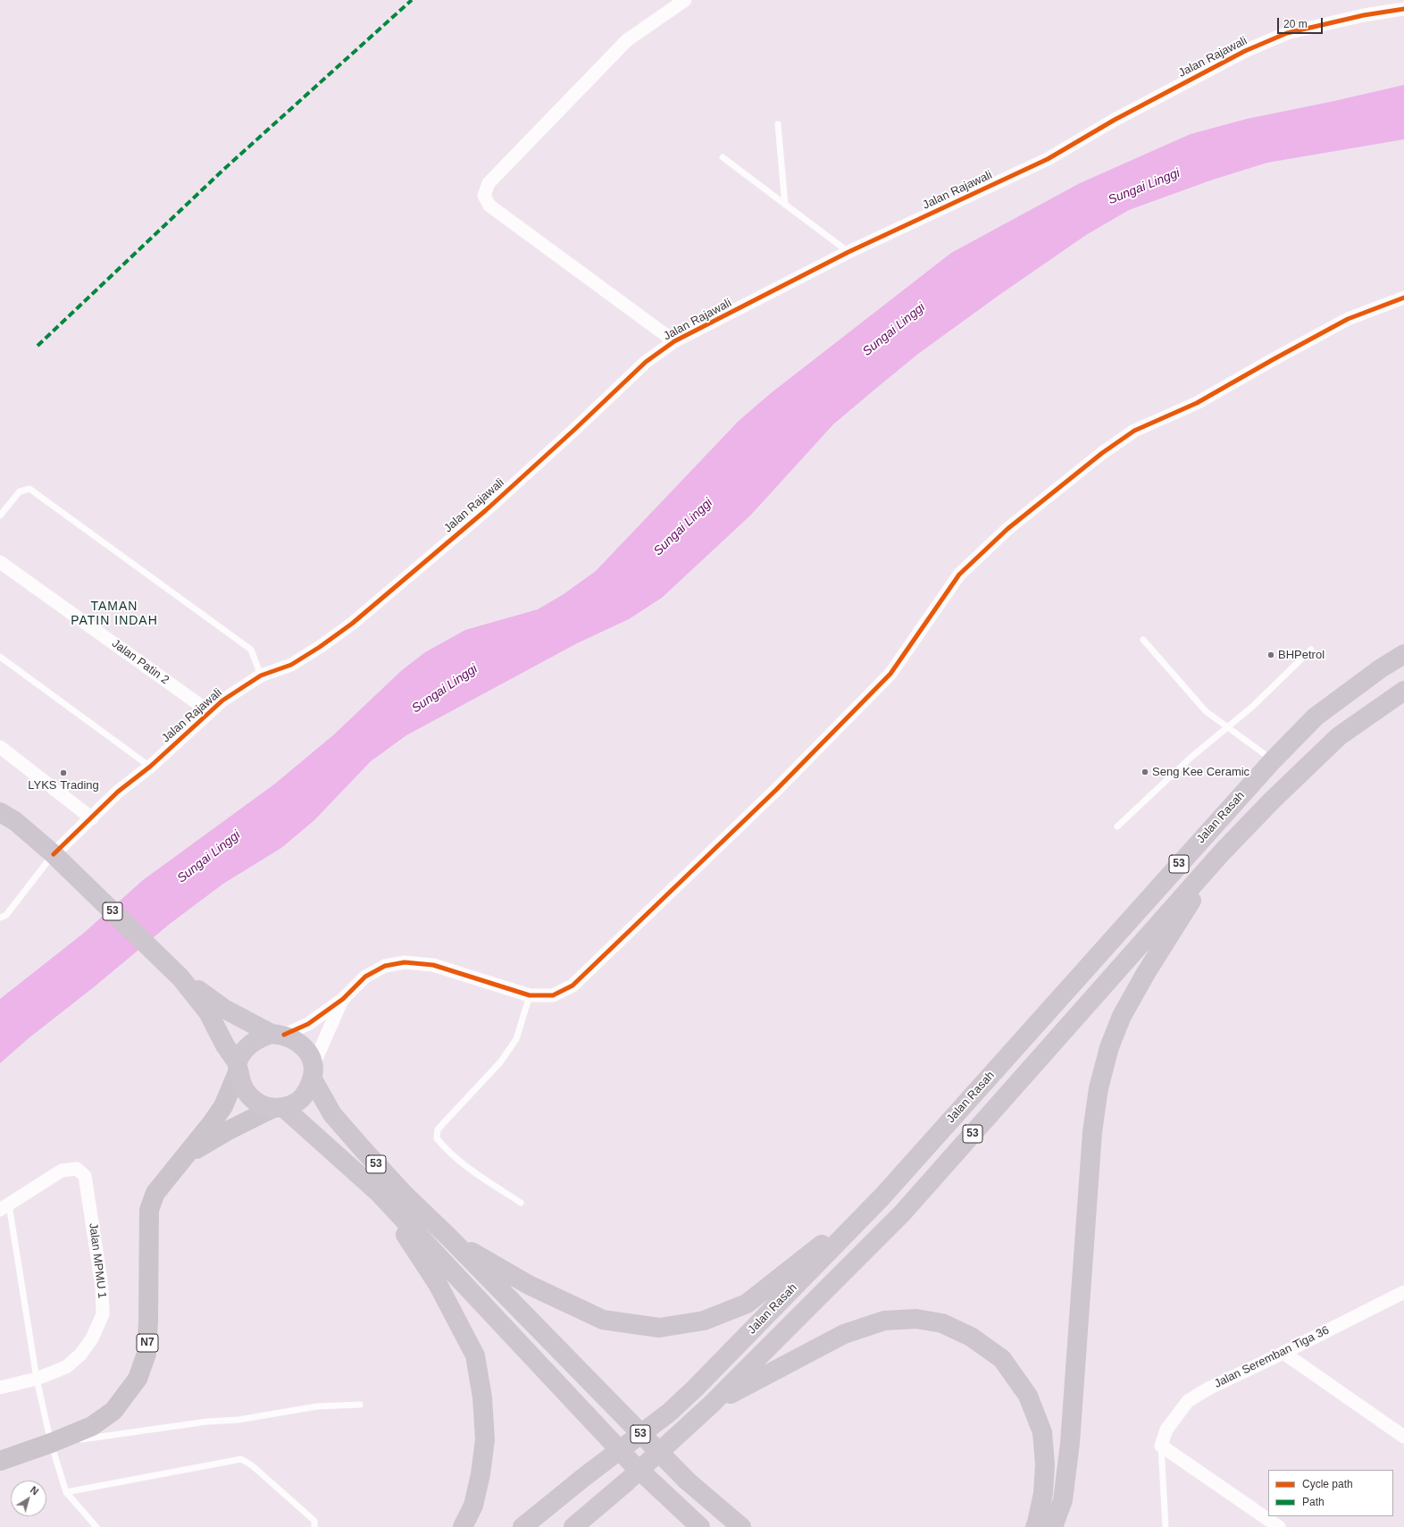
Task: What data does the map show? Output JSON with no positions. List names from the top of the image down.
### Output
{
  "streets": {
    "highway": ["Jalan Rasah", "53"],
    "main road": ["N7"],
    "street": [
      "Jalan Rajawali",
      "Jalan Patin 2",
      "Jalan MPMU 1",
      "Jalan Seremban Tiga 36"
    ]
  },
  "crossings": [
    ["Jalan Rajawali", "Jalan Patin 2"],
    ["Jalan Rajawali", "53"],
    ["53", "N7"]
  ],
  "districts": ["TAMAN PATIN INDAH"],
  "water": ["Sungai Linggi"],
  "places": ["BHPetrol", "Seng Kee Ceramic", "LYKS Trading"],
  "legend": ["Cycle path", "Path"],
  "scale_bar": "20 m",
  "north": "top right"
}
